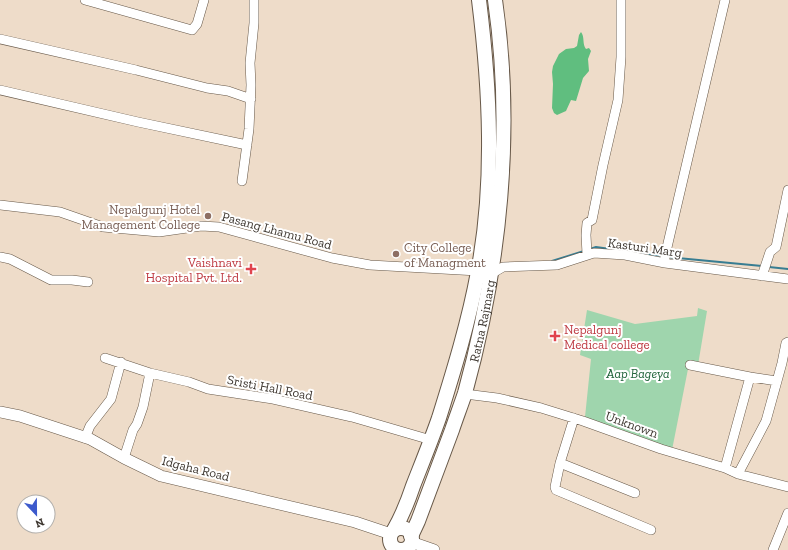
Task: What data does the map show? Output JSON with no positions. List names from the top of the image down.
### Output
{
  "streets": {
    "highway": ["Ratna Rajmarg"],
    "street": [
      "Pasang Lhamu Road",
      "Kasturi Marg",
      "Sristi Hall Road",
      "Unknown",
      "Idgaha Road"
    ]
  },
  "crossings": [
    ["Pasang Lhamu Road", "Kasturi Marg"],
    ["Pasang Lhamu Road", "Ratna Rajmarg"],
    ["Kasturi Marg", "Ratna Rajmarg"],
    ["Ratna Rajmarg", "Sristi Hall Road"],
    ["Ratna Rajmarg", "Unknown"],
    ["Ratna Rajmarg", "Idgaha Road"]
  ],
  "parks": ["Aap Bageya"],
  "places": {
    "other": ["Nepalgunj Hotel Management College", "City College of Managment"],
    "health": ["Vaishnavi Hospital Pvt. Ltd.", "Nepalgunj Medical college"]
  },
  "north": "bottom"
}
